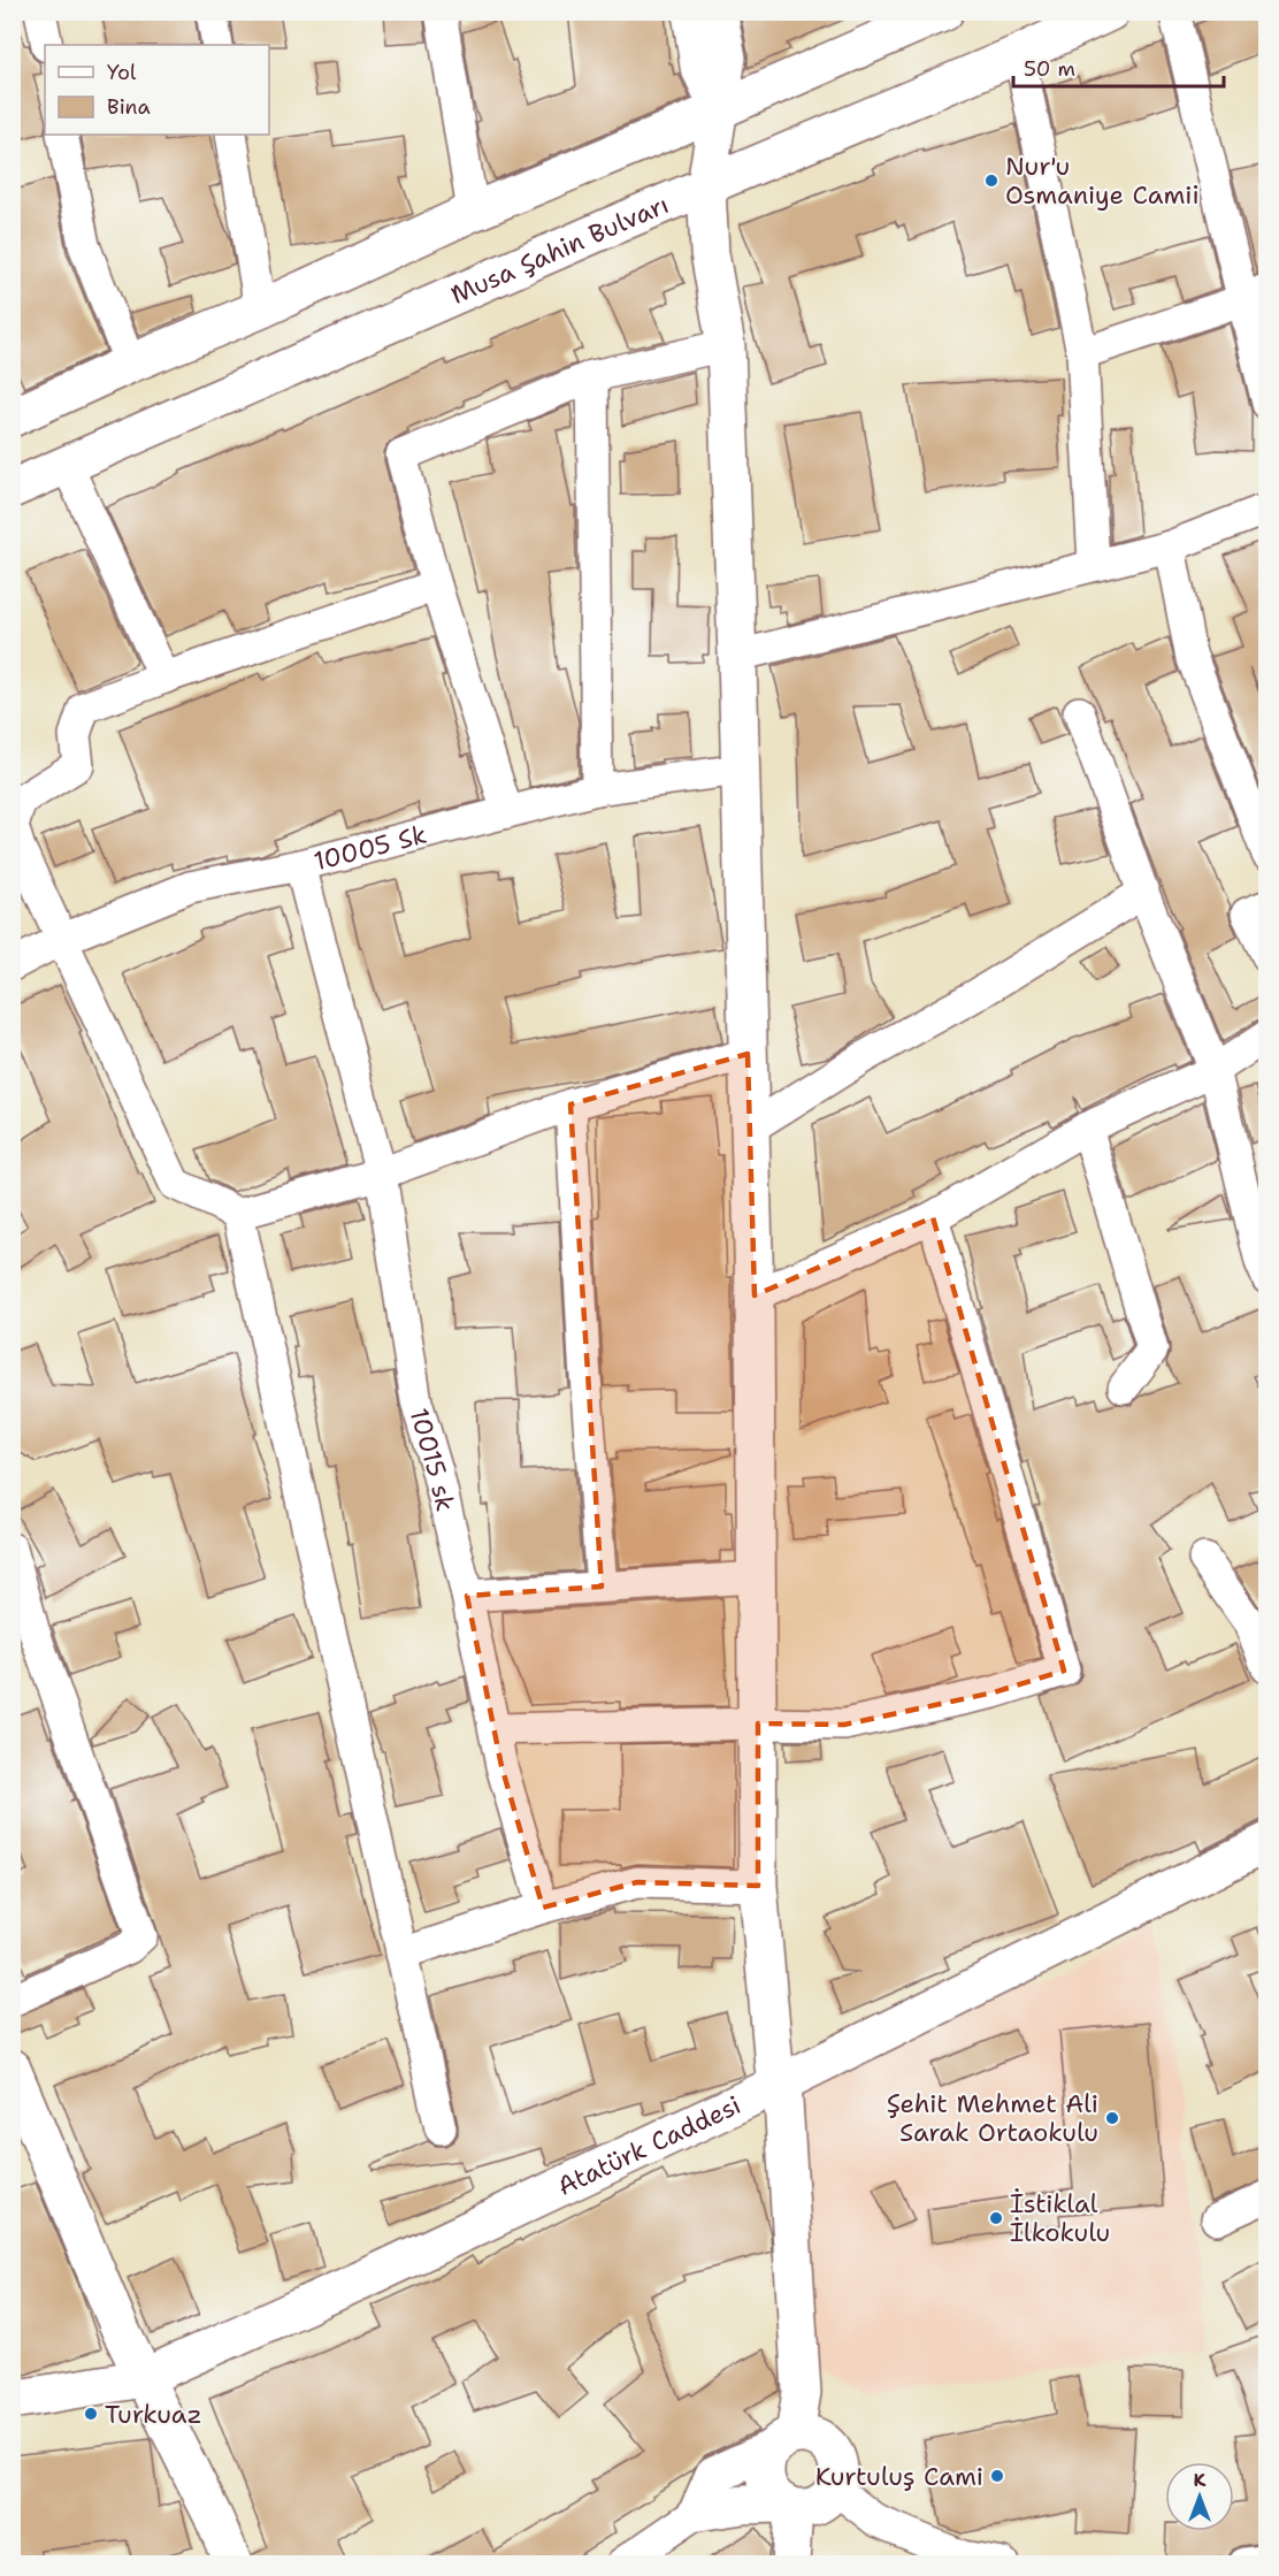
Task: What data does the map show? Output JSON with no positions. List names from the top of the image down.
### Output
{
  "streets": {
    "street": [
      "Musa Şahin Bulvarı",
      "10005 Sk",
      "10015 sk",
      "Atatürk Caddesi"
    ]
  },
  "crossings": [
    ["10005 Sk", "10015 sk"]
  ],
  "places": [
    "Nur'u Osmaniye Camii",
    "Şehit Mehmet Ali Sarak Ortaokulu",
    "İstiklal İlkokulu",
    "Turkuaz",
    "Kurtuluş Cami"
  ],
  "legend": ["Yol", "Bina"],
  "scale_bar": "50 m",
  "north": "top"
}
